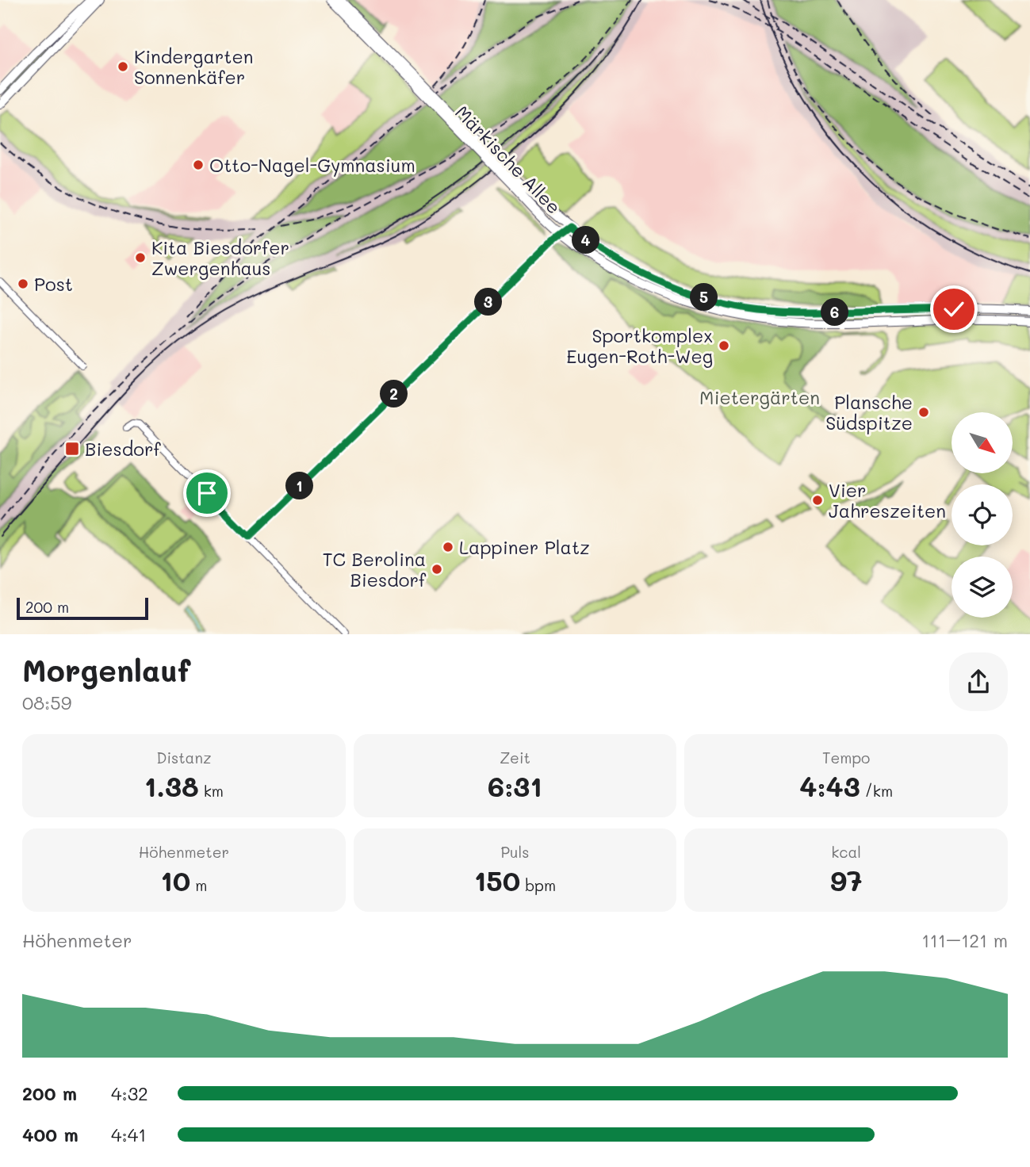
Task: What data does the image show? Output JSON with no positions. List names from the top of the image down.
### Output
{
  "streets": {
    "main road": ["Märkische Allee"]
  },
  "parks": ["Mietergärten"],
  "places": {
    "other": [
      "Kindergarten Sonnenkäfer",
      "Otto-Nagel-Gymnasium",
      "Kita Biesdorfer Zwergenhaus",
      "Post",
      "Sportkomplex Eugen-Roth-Weg",
      "Plansche Südspitze",
      "Vier Jahreszeiten",
      "Lappiner Platz",
      "TC Berolina Biesdorf"
    ],
    "transit": ["Biesdorf"]
  },
  "scale_bar": "200 m",
  "north": "bottom right",
  "page": {
    "pins": [
      "4",
      "5",
      "3",
      "6",
      "2",
      "1"
    ],
    "scale": "200 m",
    "heading": ["Morgenlauf", "08:59"],
    "stats": [
      ["Distanz", "1.38 km"],
      ["Zeit", "6:31"],
      ["Tempo", "4:43 /km"],
      ["Höhenmeter", "10 m"],
      ["Puls", "150 bpm"],
      ["kcal", "97"]
    ],
    "chart": ["Höhenmeter", "111–121 m"],
    "list": [
      {
        "name": "200 m",
        "note": "4:32"
      },
      {
        "name": "400 m",
        "note": "4:41"
      }
    ]
  }
}
